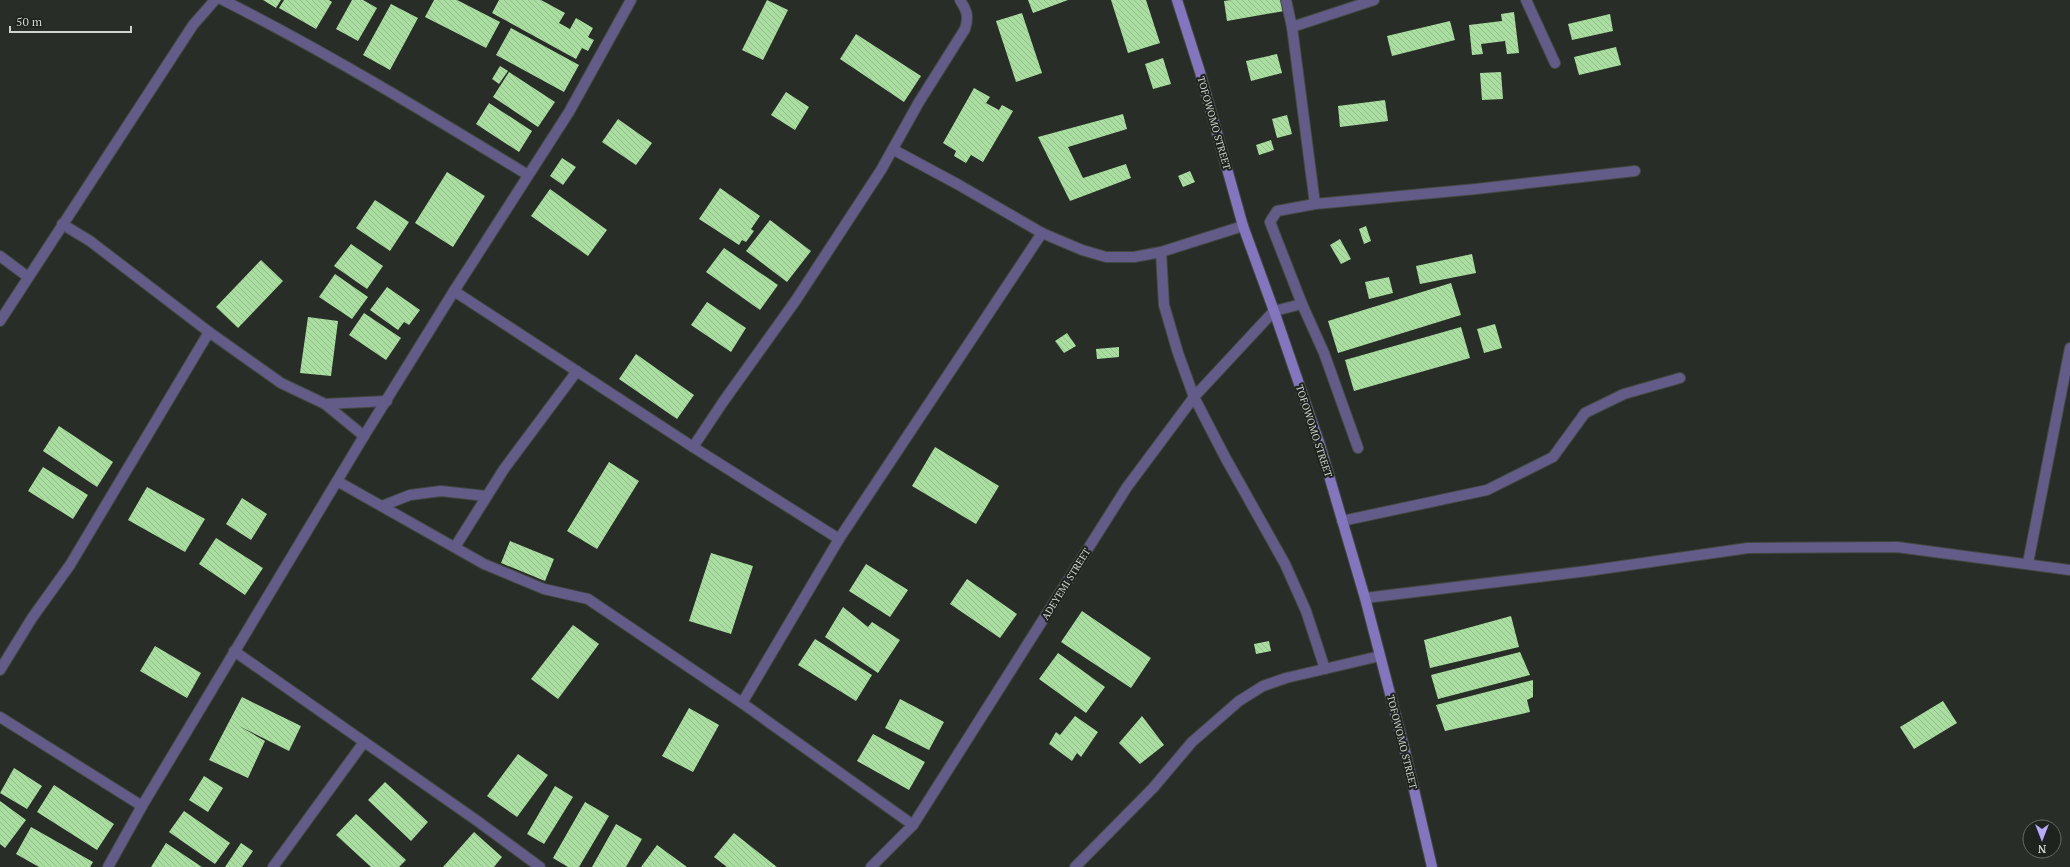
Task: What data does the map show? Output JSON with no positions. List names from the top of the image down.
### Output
{
  "streets": {
    "street": ["TOFOWOMO STREET", "ADEYEMI STREET"]
  },
  "crossings": [
    ["TOFOWOMO STREET", "ADEYEMI STREET"]
  ],
  "scale_bar": "50 m",
  "north": "bottom"
}
